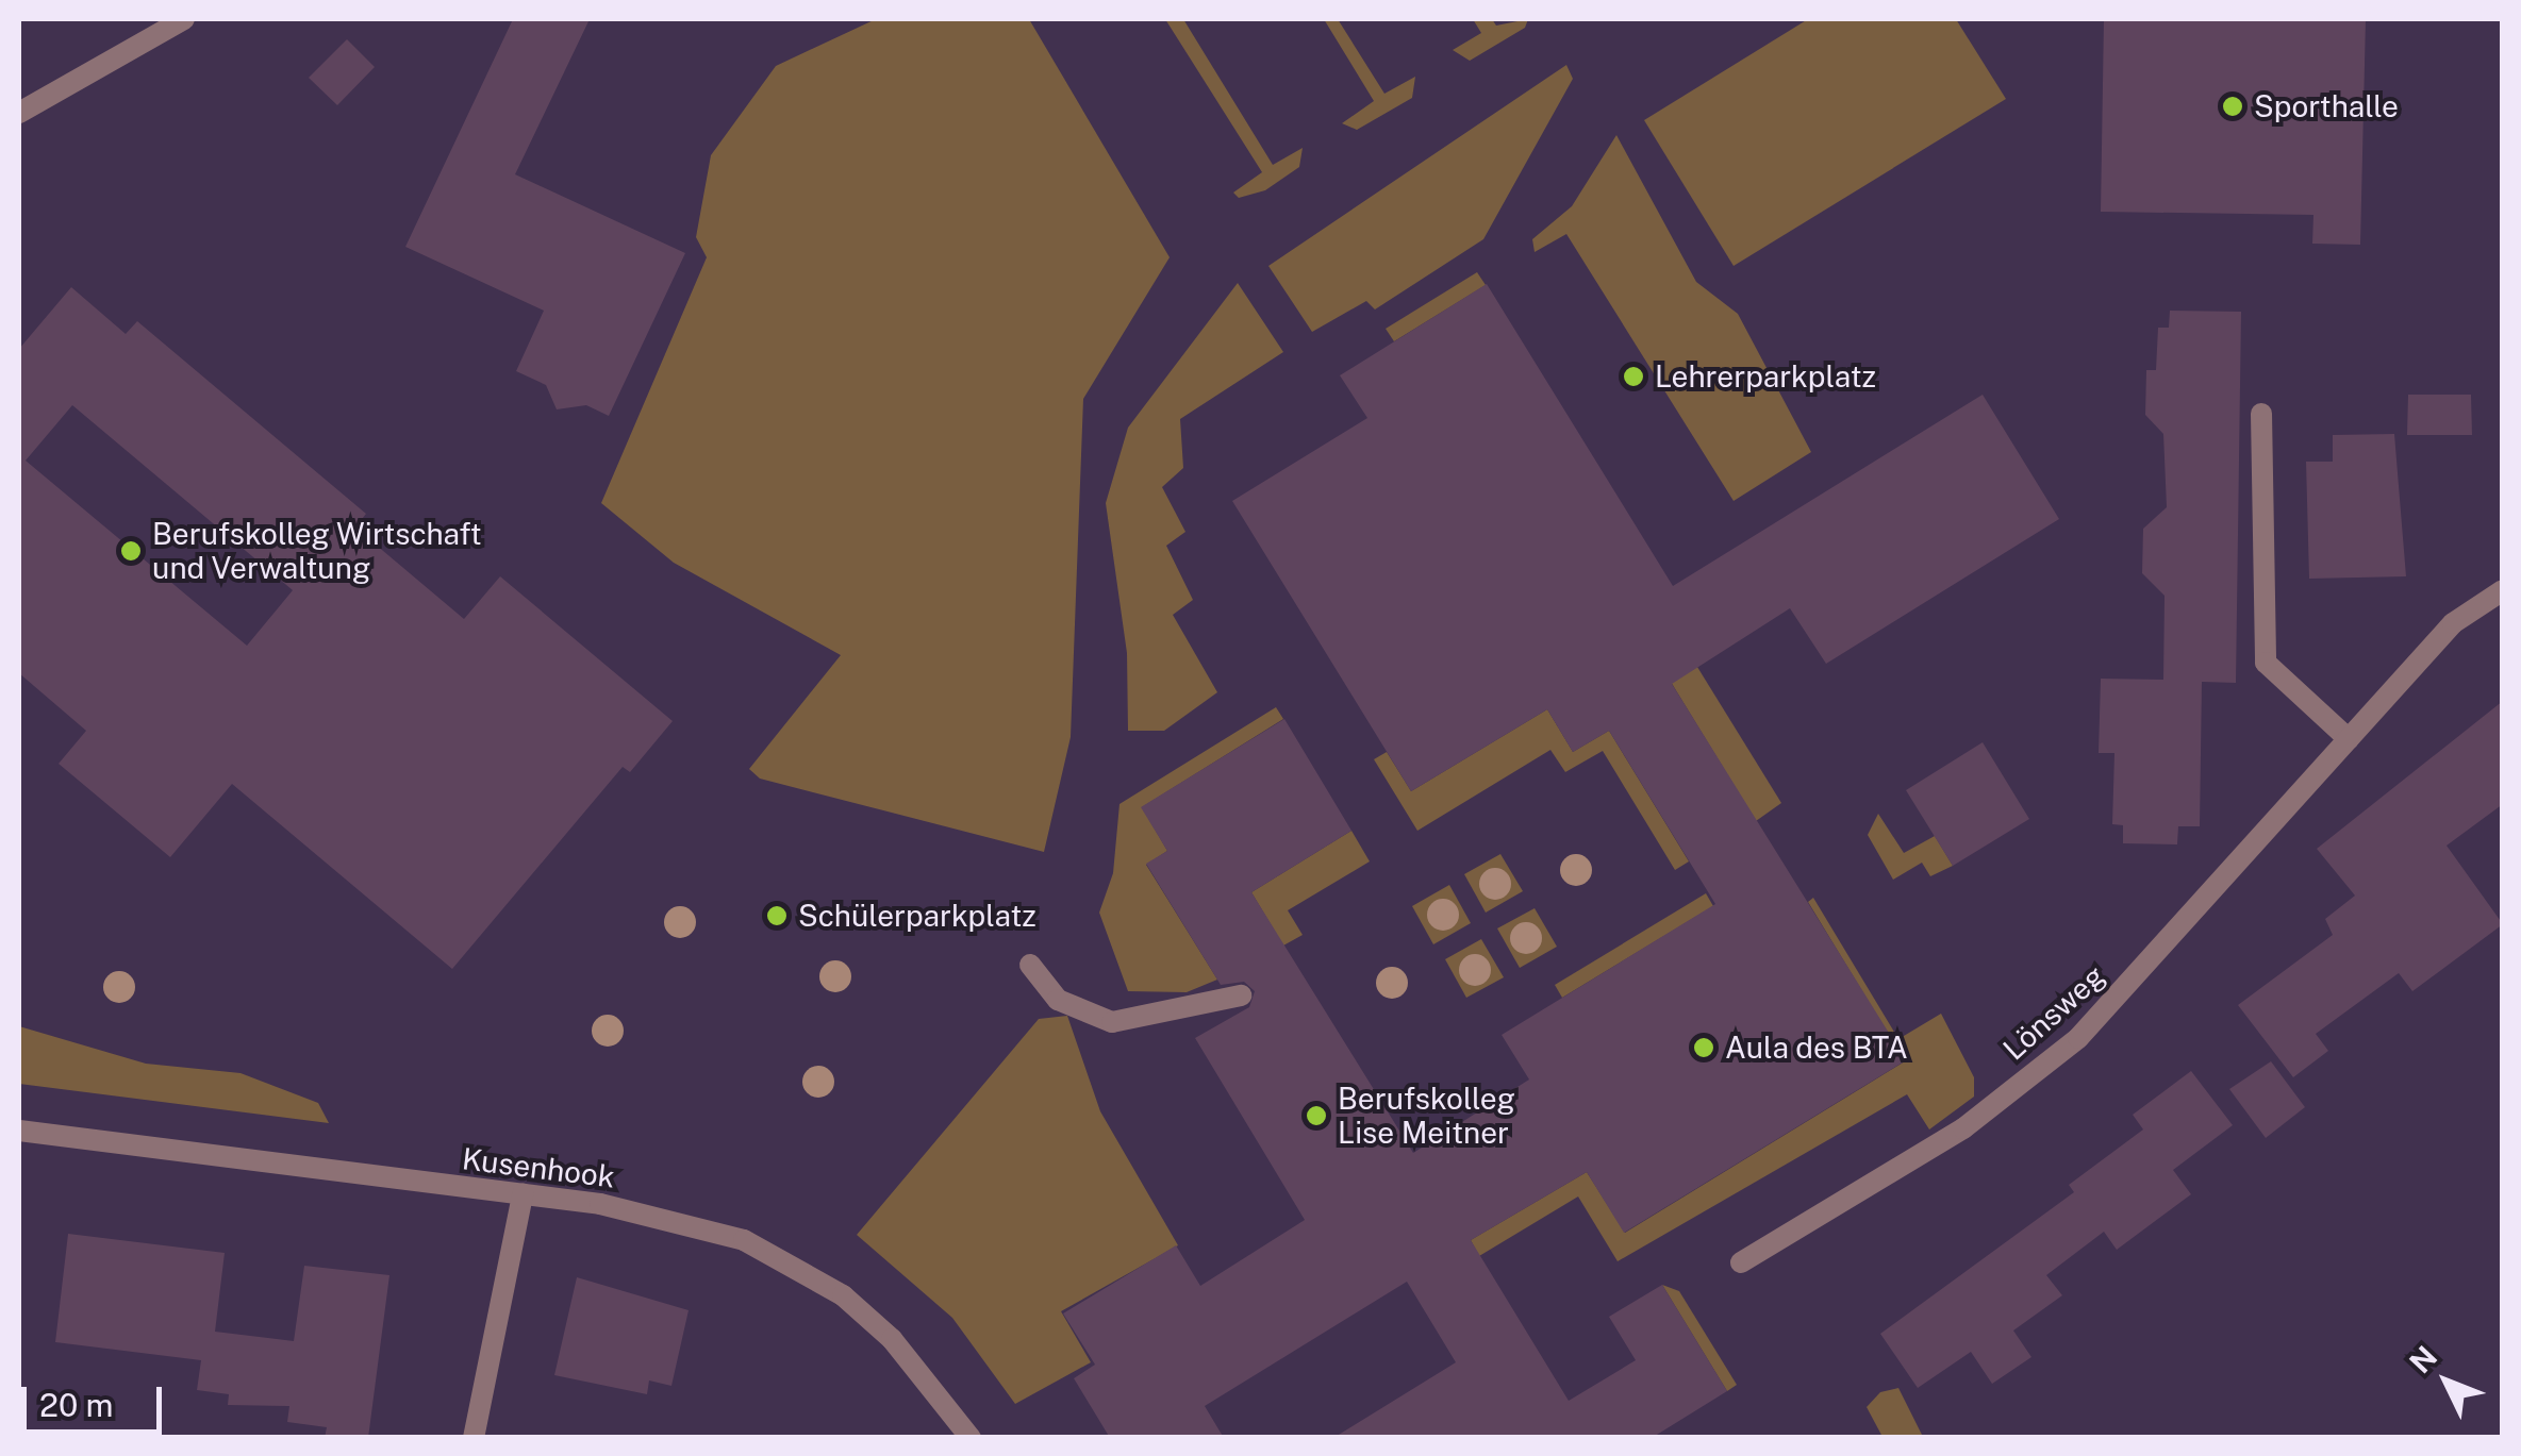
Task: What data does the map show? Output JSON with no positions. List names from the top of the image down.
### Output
{
  "streets": {
    "street": ["Lönsweg", "Kusenhook"]
  },
  "places": [
    "Sporthalle",
    "Lehrerparkplatz",
    "Berufskolleg Wirtschaft und Verwaltung",
    "Schülerparkplatz",
    "Aula des BTA",
    "Berufskolleg Lise Meitner"
  ],
  "scale_bar": "20 m",
  "north": "top left"
}
